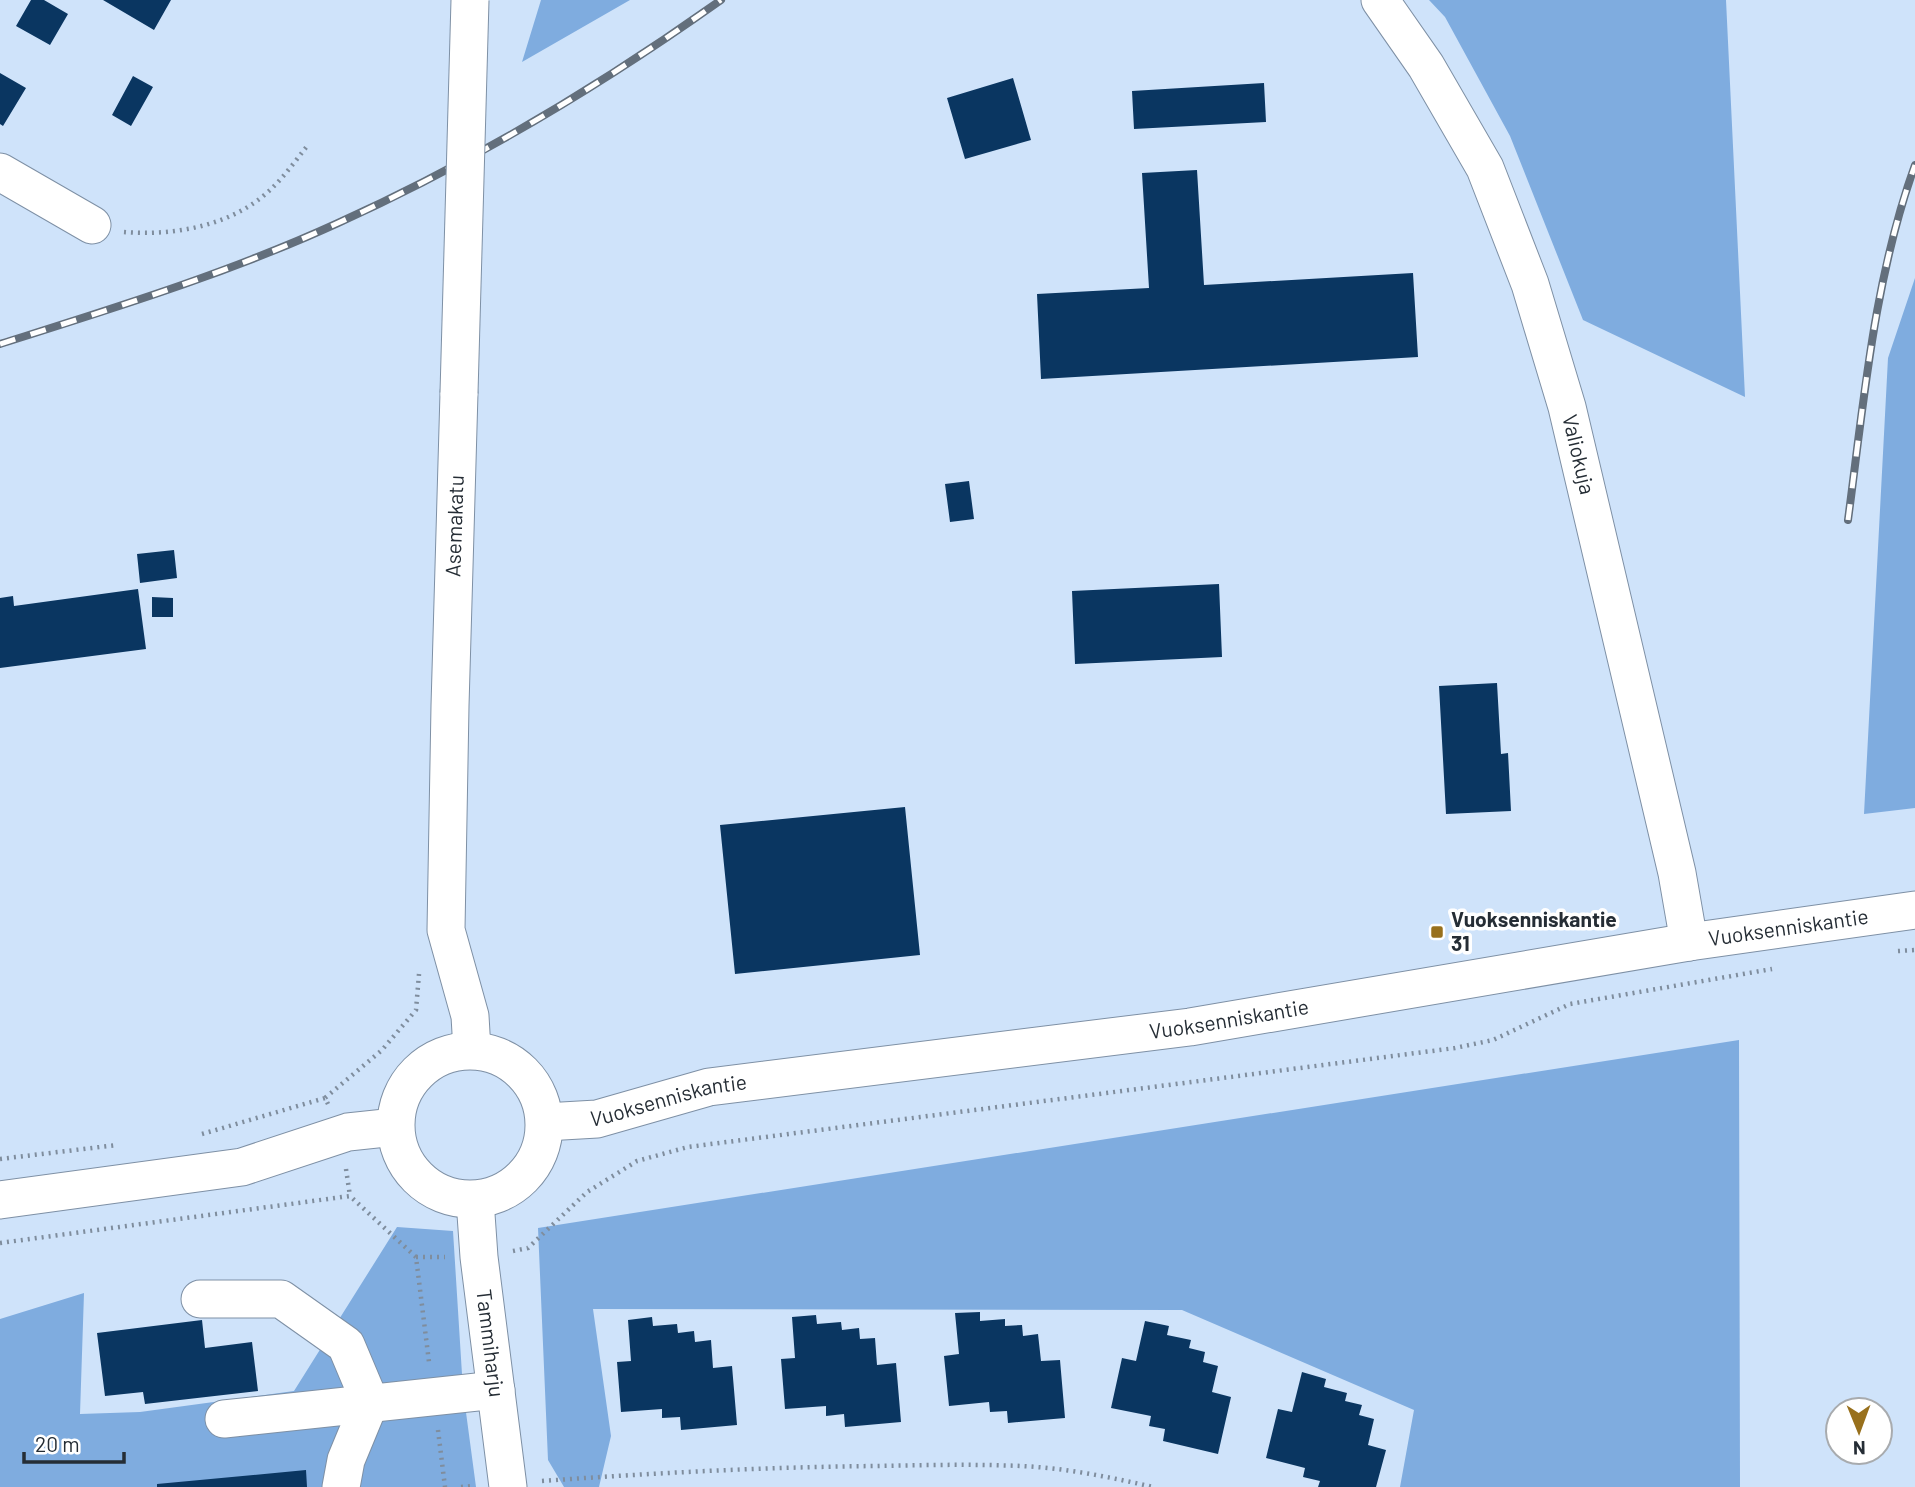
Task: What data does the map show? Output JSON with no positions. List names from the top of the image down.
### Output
{
  "streets": {
    "street": [
      "Valiokuja",
      "Asemakatu",
      "Vuoksenniskantie",
      "Tammiharju"
    ]
  },
  "crossings": [
    ["Valiokuja", "Vuoksenniskantie"],
    ["Asemakatu", "Vuoksenniskantie"],
    ["Asemakatu", "Tammiharju"],
    ["Vuoksenniskantie", "Tammiharju"]
  ],
  "places": {
    "transit": ["Vuoksenniskantie 31"]
  },
  "scale_bar": "20 m",
  "north": "bottom"
}
